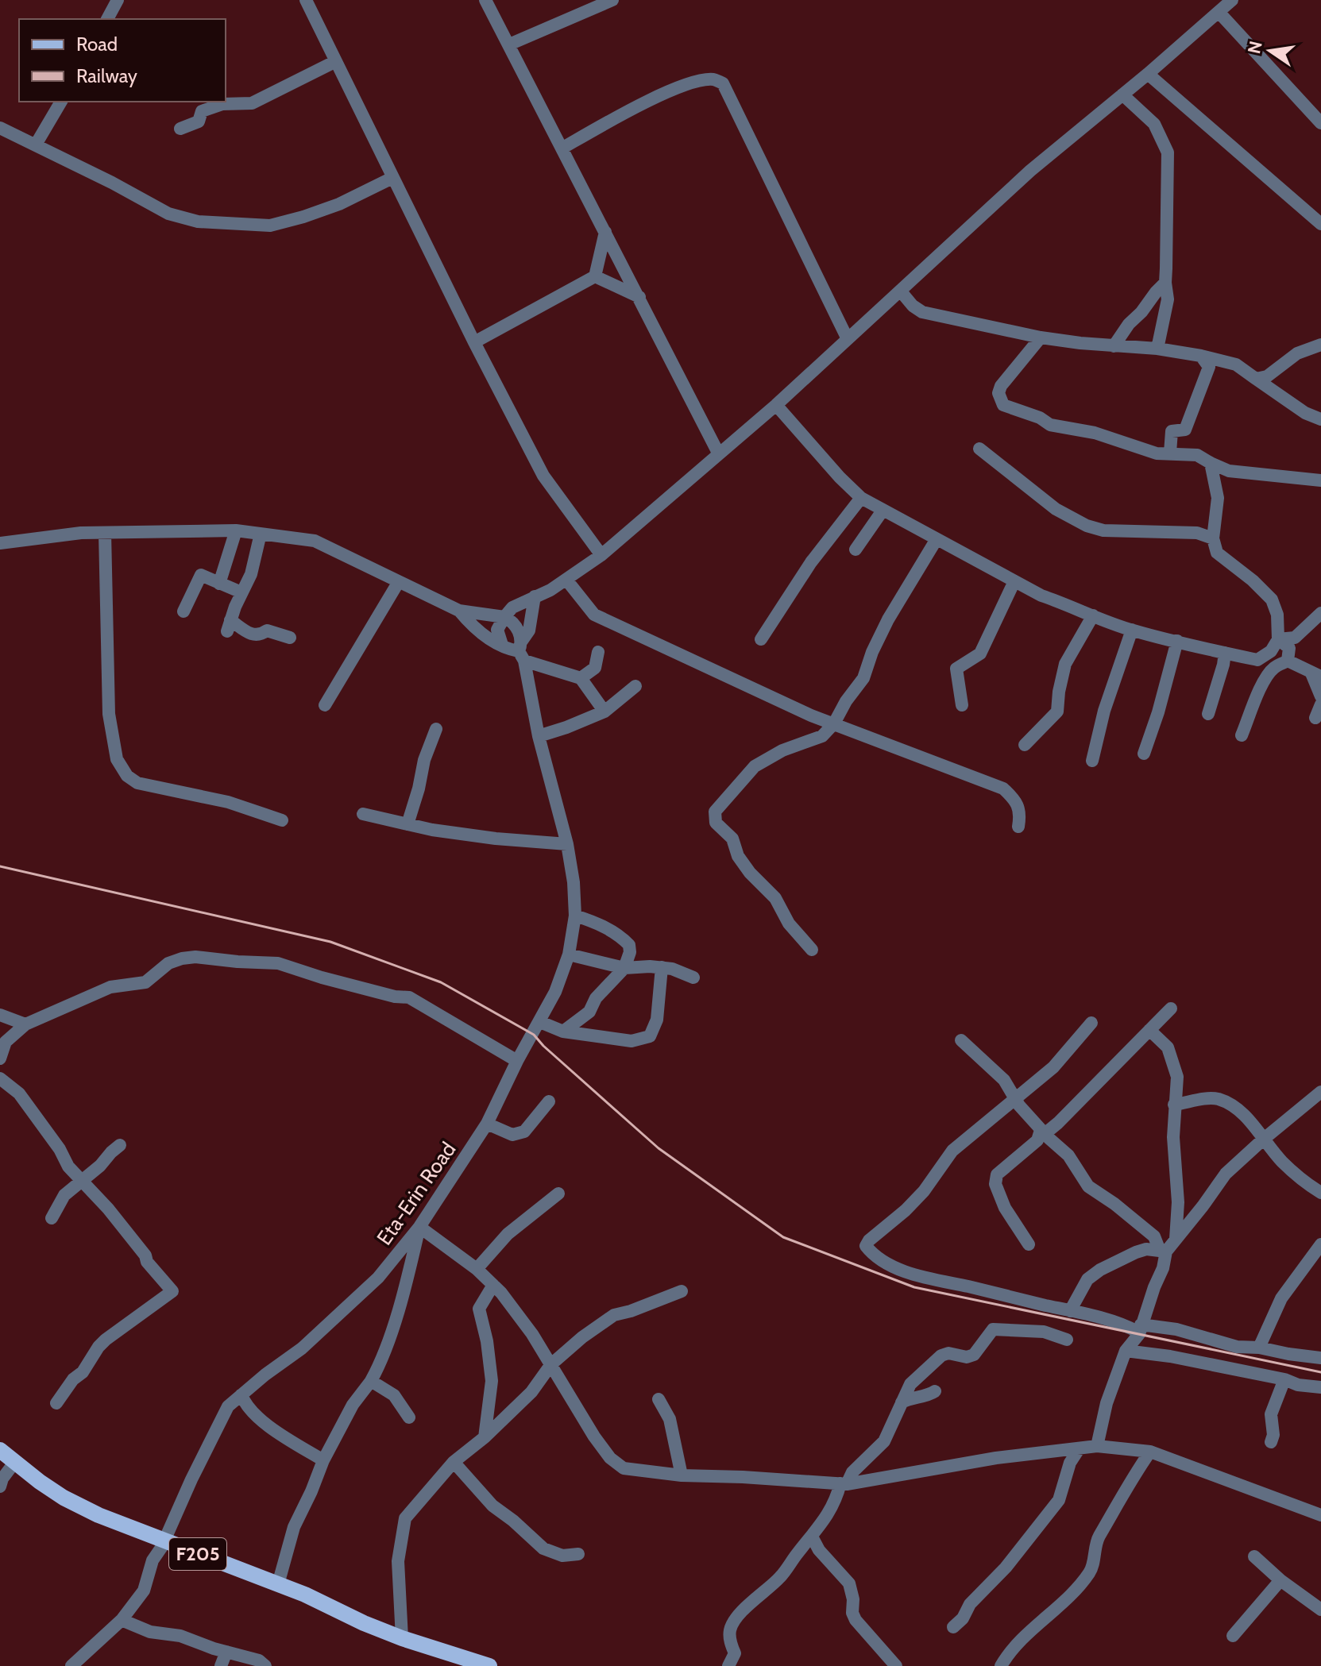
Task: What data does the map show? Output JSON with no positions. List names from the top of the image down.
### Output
{
  "streets": {
    "main road": ["F205"],
    "street": ["Eta-Erin Road"]
  },
  "crossings": [
    ["Eta-Erin Road", "F205"]
  ],
  "legend": ["Road", "Railway"],
  "north": "left"
}
